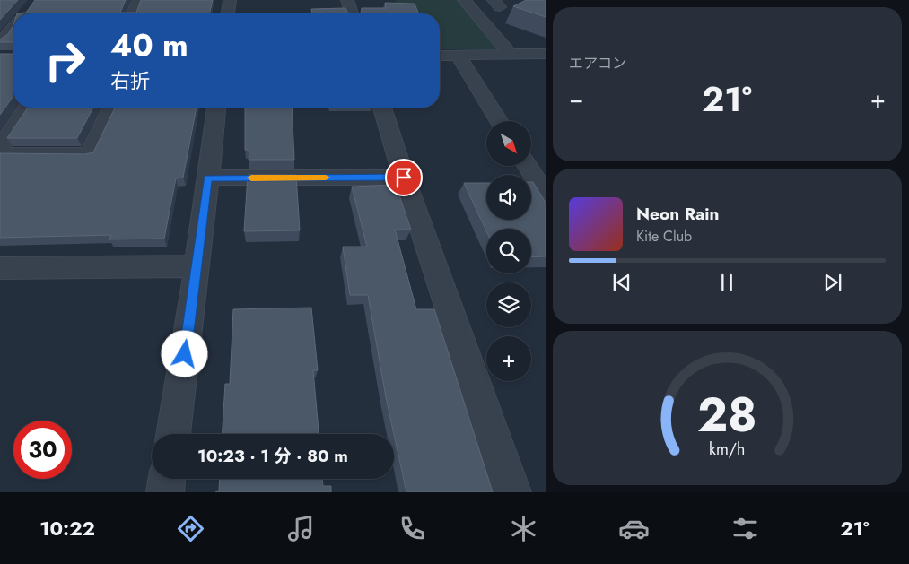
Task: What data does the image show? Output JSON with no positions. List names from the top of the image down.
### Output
{
  "north": "bottom right",
  "page": {
    "tile": "エアコン",
    "turn": ["40 m", "右折"],
    "heat": ["−", "21°", "+"],
    "map_buttons": "+",
    "song": ["Neon Rain", "Kite Club"],
    "limit": "30",
    "trip": "10:23 · 1 分 · 80 m",
    "tabs": ["10:22", "21°"],
    "gauge": ["28", "km/h"]
  }
}
